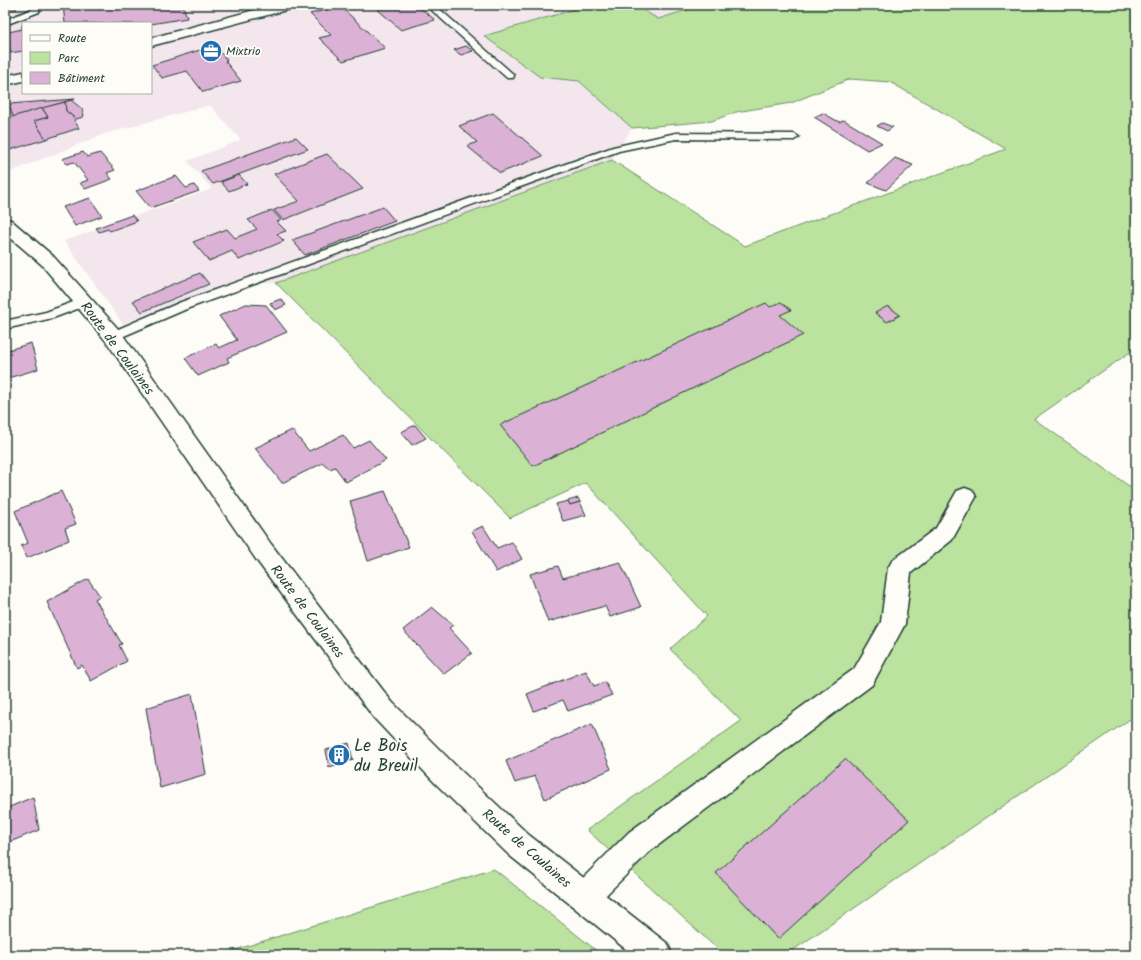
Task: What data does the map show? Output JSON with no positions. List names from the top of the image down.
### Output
{
  "streets": {
    "street": ["Route de Coulaines"]
  },
  "places": {
    "office": ["Mixtrio"],
    "building": ["Le Bois du Breuil"]
  },
  "legend": ["Route", "Parc", "Bâtiment"]
}
